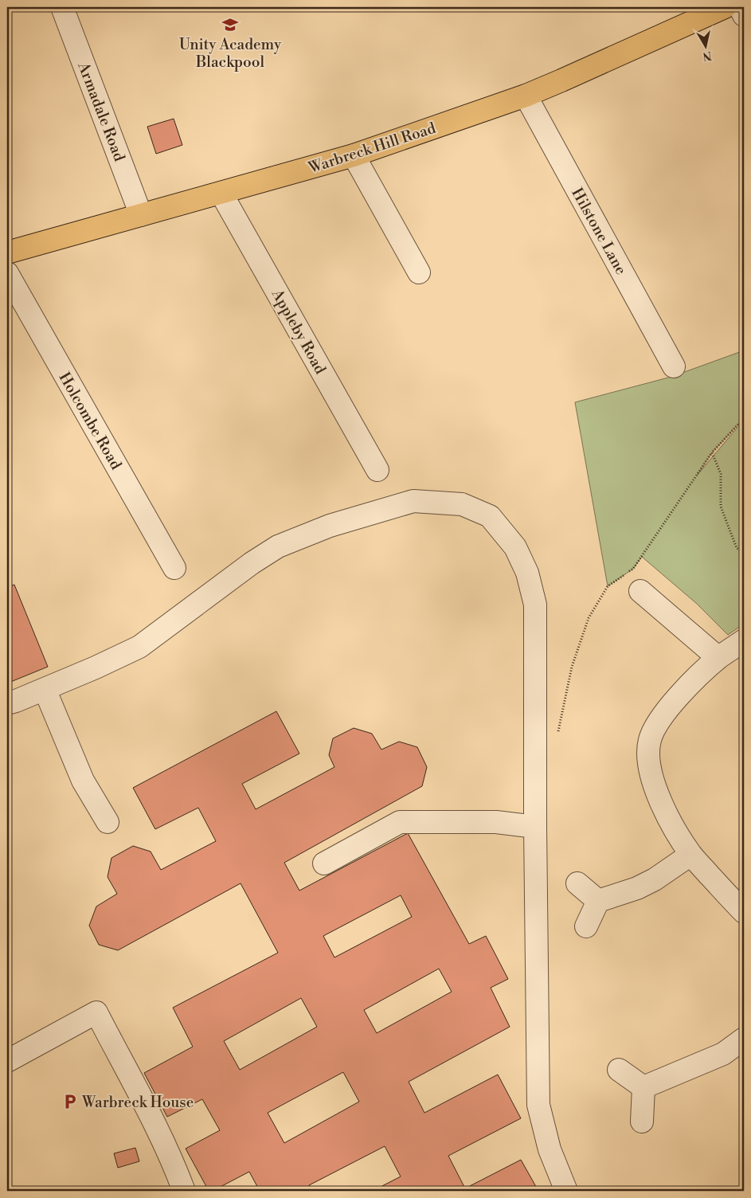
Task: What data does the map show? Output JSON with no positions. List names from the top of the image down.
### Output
{
  "streets": {
    "main road": ["Warbreck Hill Road"],
    "street": [
      "Armadale Road",
      "Hilstone Lane",
      "Appleby Road",
      "Holcombe Road"
    ]
  },
  "crossings": [
    ["Armadale Road", "Warbreck Hill Road"],
    ["Warbreck Hill Road", "Hilstone Lane"],
    ["Warbreck Hill Road", "Appleby Road"]
  ],
  "places": {
    "school or university": ["Unity Academy Blackpool"],
    "parking": ["Warbreck House"]
  },
  "north": "bottom"
}
